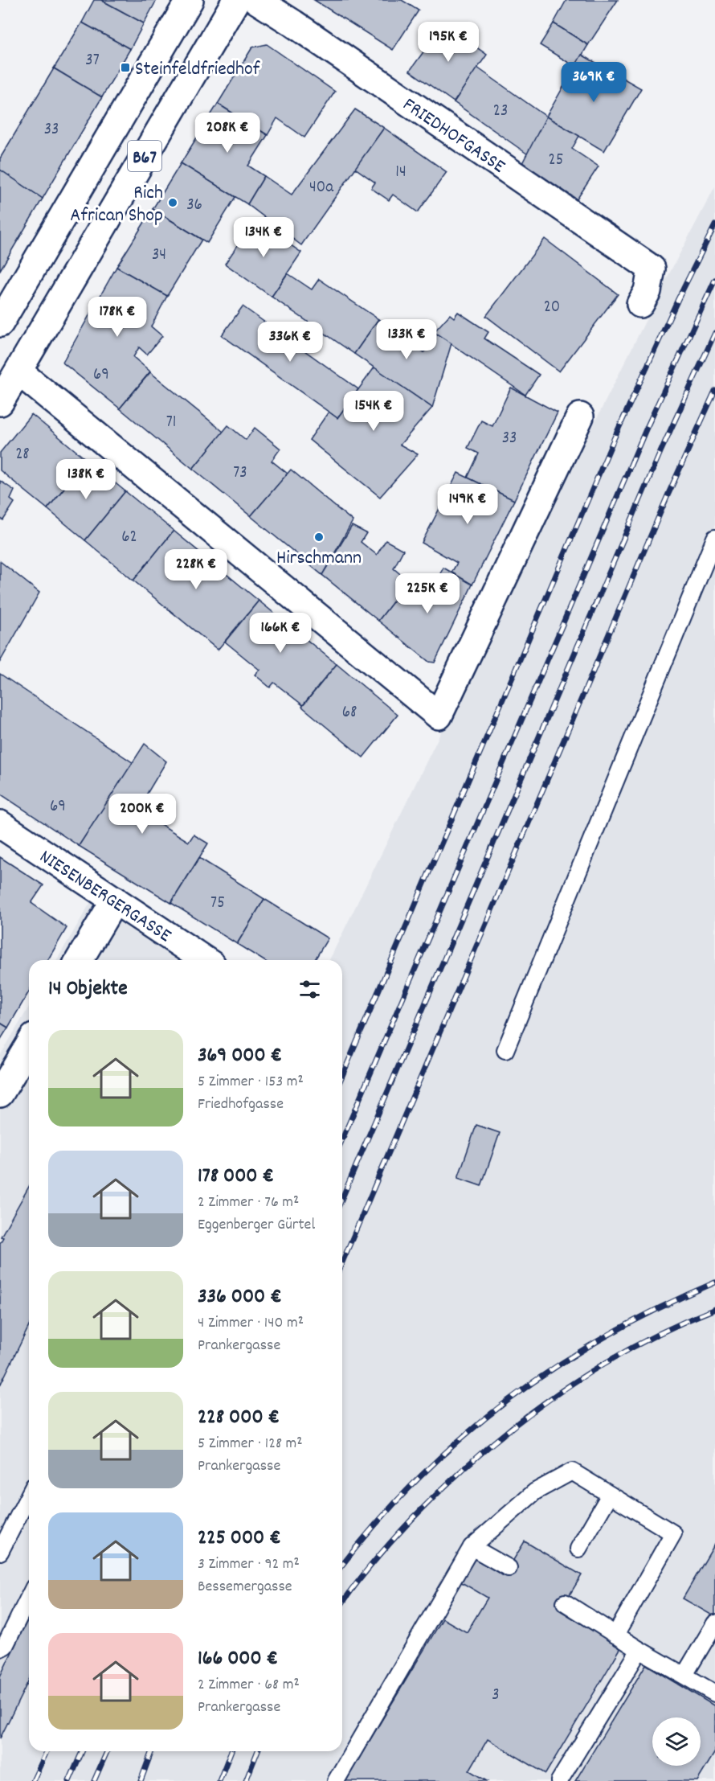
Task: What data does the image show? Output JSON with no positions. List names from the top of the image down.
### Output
{
  "streets": {
    "street": ["FRIEDHOFGASSE", "B67", "NIESENBERGERGASSE"]
  },
  "places": {
    "transit": ["Steinfeldfriedhof"],
    "other": ["Rich African Shop", "Hirschmann"]
  },
  "house_numbers": [
    "37",
    "23",
    "33",
    "25",
    "14",
    "40a",
    "36",
    "34",
    "20",
    "69",
    "71",
    "33",
    "28",
    "73",
    "62",
    "68",
    "69",
    "75",
    "3"
  ],
  "page": {
    "price": [
      "195K €",
      "369K €",
      "208K €",
      "134K €",
      "178K €",
      "133K €",
      "336K €",
      "154K €",
      "138K €",
      "149K €",
      "228K €",
      "225K €",
      "166K €",
      "200K €"
    ],
    "heading": "14 Objekte",
    "list": [
      {
        "name": "369 000 €",
        "note": "5 Zimmer · 153 m² · Friedhofgasse"
      },
      {
        "name": "178 000 €",
        "note": "2 Zimmer · 76 m² · Eggenberger Gürtel"
      },
      {
        "name": "336 000 €",
        "note": "4 Zimmer · 140 m² · Prankergasse"
      },
      {
        "name": "228 000 €",
        "note": "5 Zimmer · 128 m² · Prankergasse"
      },
      {
        "name": "225 000 €",
        "note": "3 Zimmer · 92 m² · Bessemergasse"
      },
      {
        "name": "166 000 €",
        "note": "2 Zimmer · 68 m² · Prankergasse"
      }
    ]
  }
}
